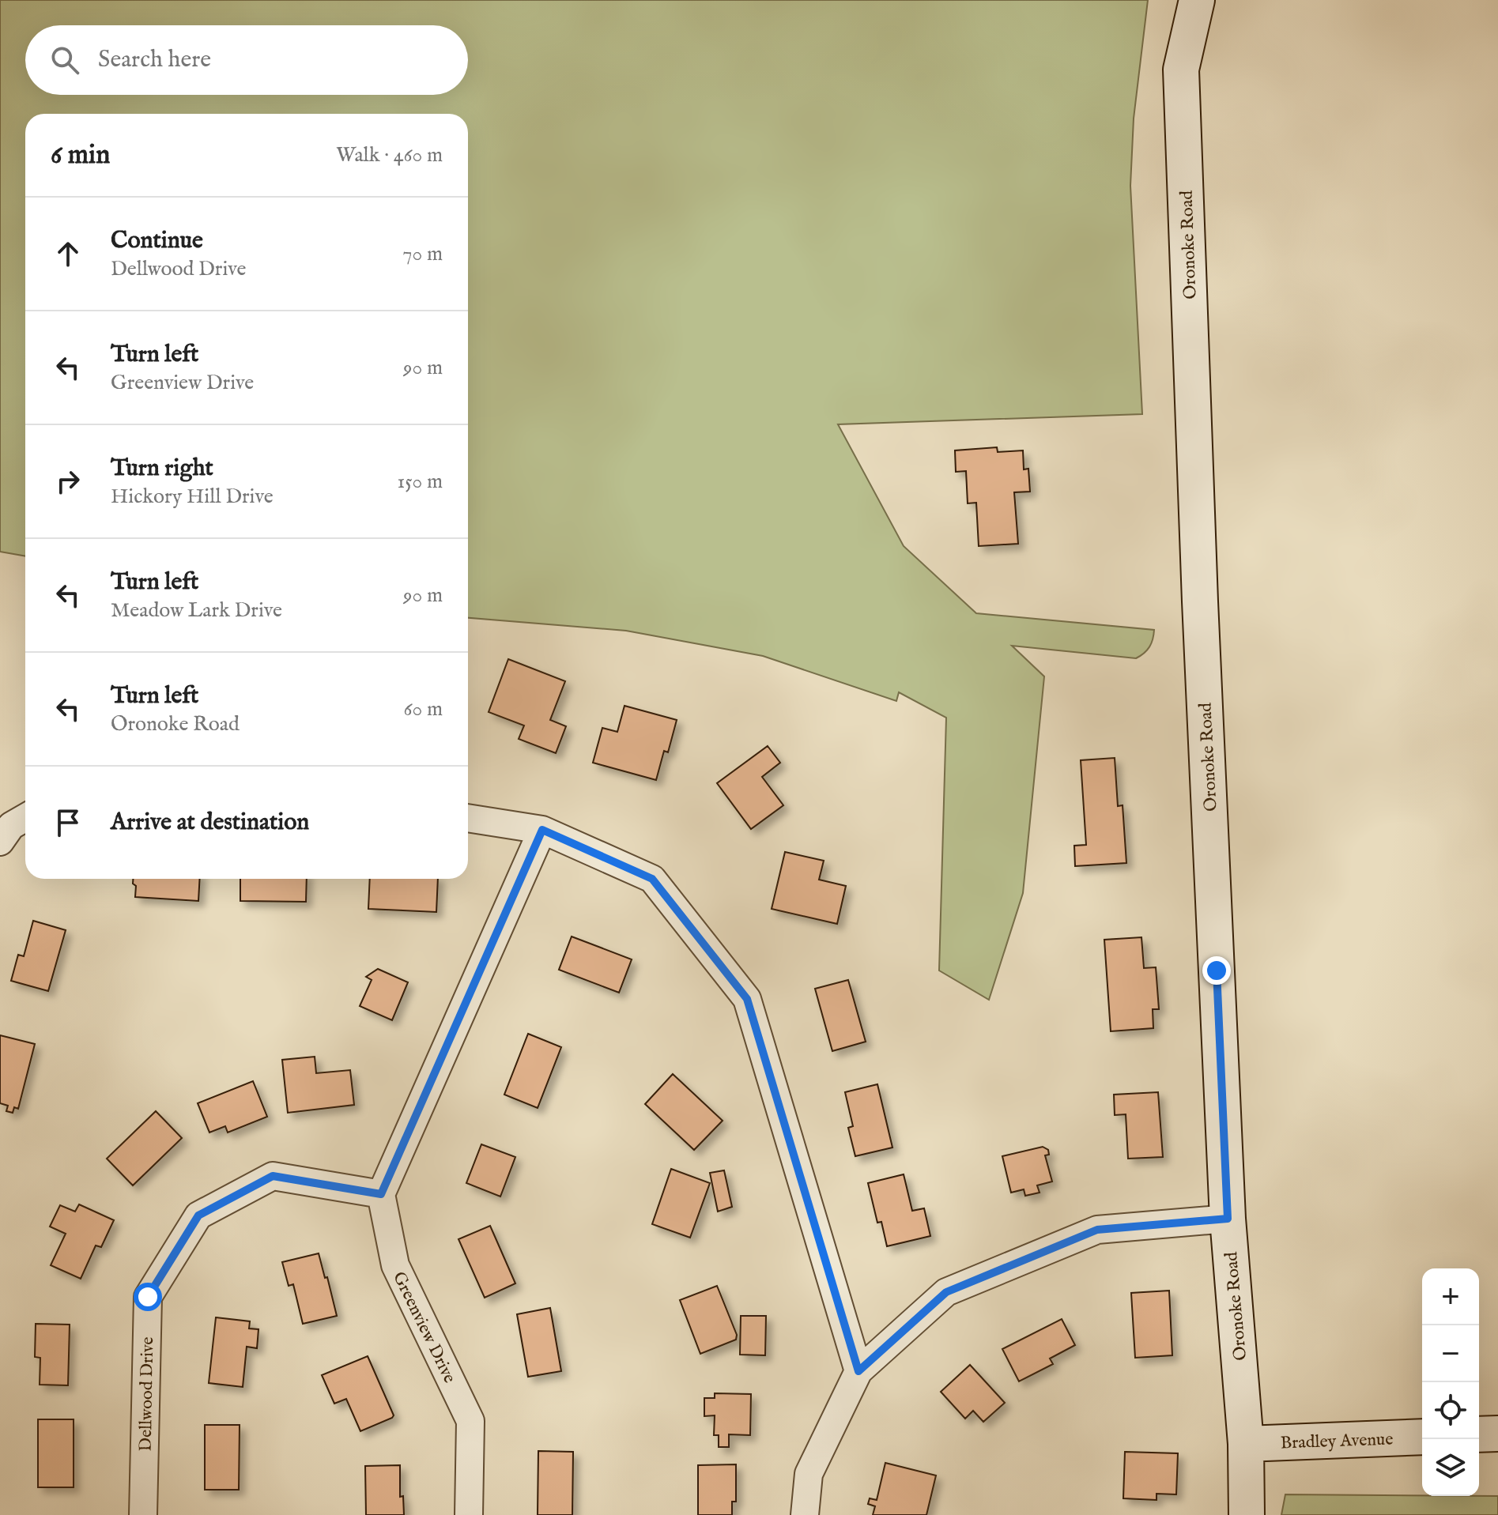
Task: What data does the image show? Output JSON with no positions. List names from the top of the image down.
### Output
{
  "streets": {
    "street": [
      "Oronoke Road",
      "Greenview Drive",
      "Dellwood Drive",
      "Bradley Avenue"
    ]
  },
  "crossings": [
    ["Oronoke Road", "Bradley Avenue"],
    ["Greenview Drive", "Dellwood Drive"]
  ],
  "page": {
    "search": "Search here",
    "heading": ["6 min", "Walk · 460 m"],
    "list": [
      ["Continue", "Dellwood Drive", "70 m"],
      ["Turn left", "Greenview Drive", "90 m"],
      ["Turn right", "Hickory Hill Drive", "150 m"],
      ["Turn left", "Meadow Lark Drive", "90 m"],
      ["Turn left", "Oronoke Road", "60 m"],
      "Arrive at destination"
    ],
    "map_buttons": ["+", "−"]
  }
}
